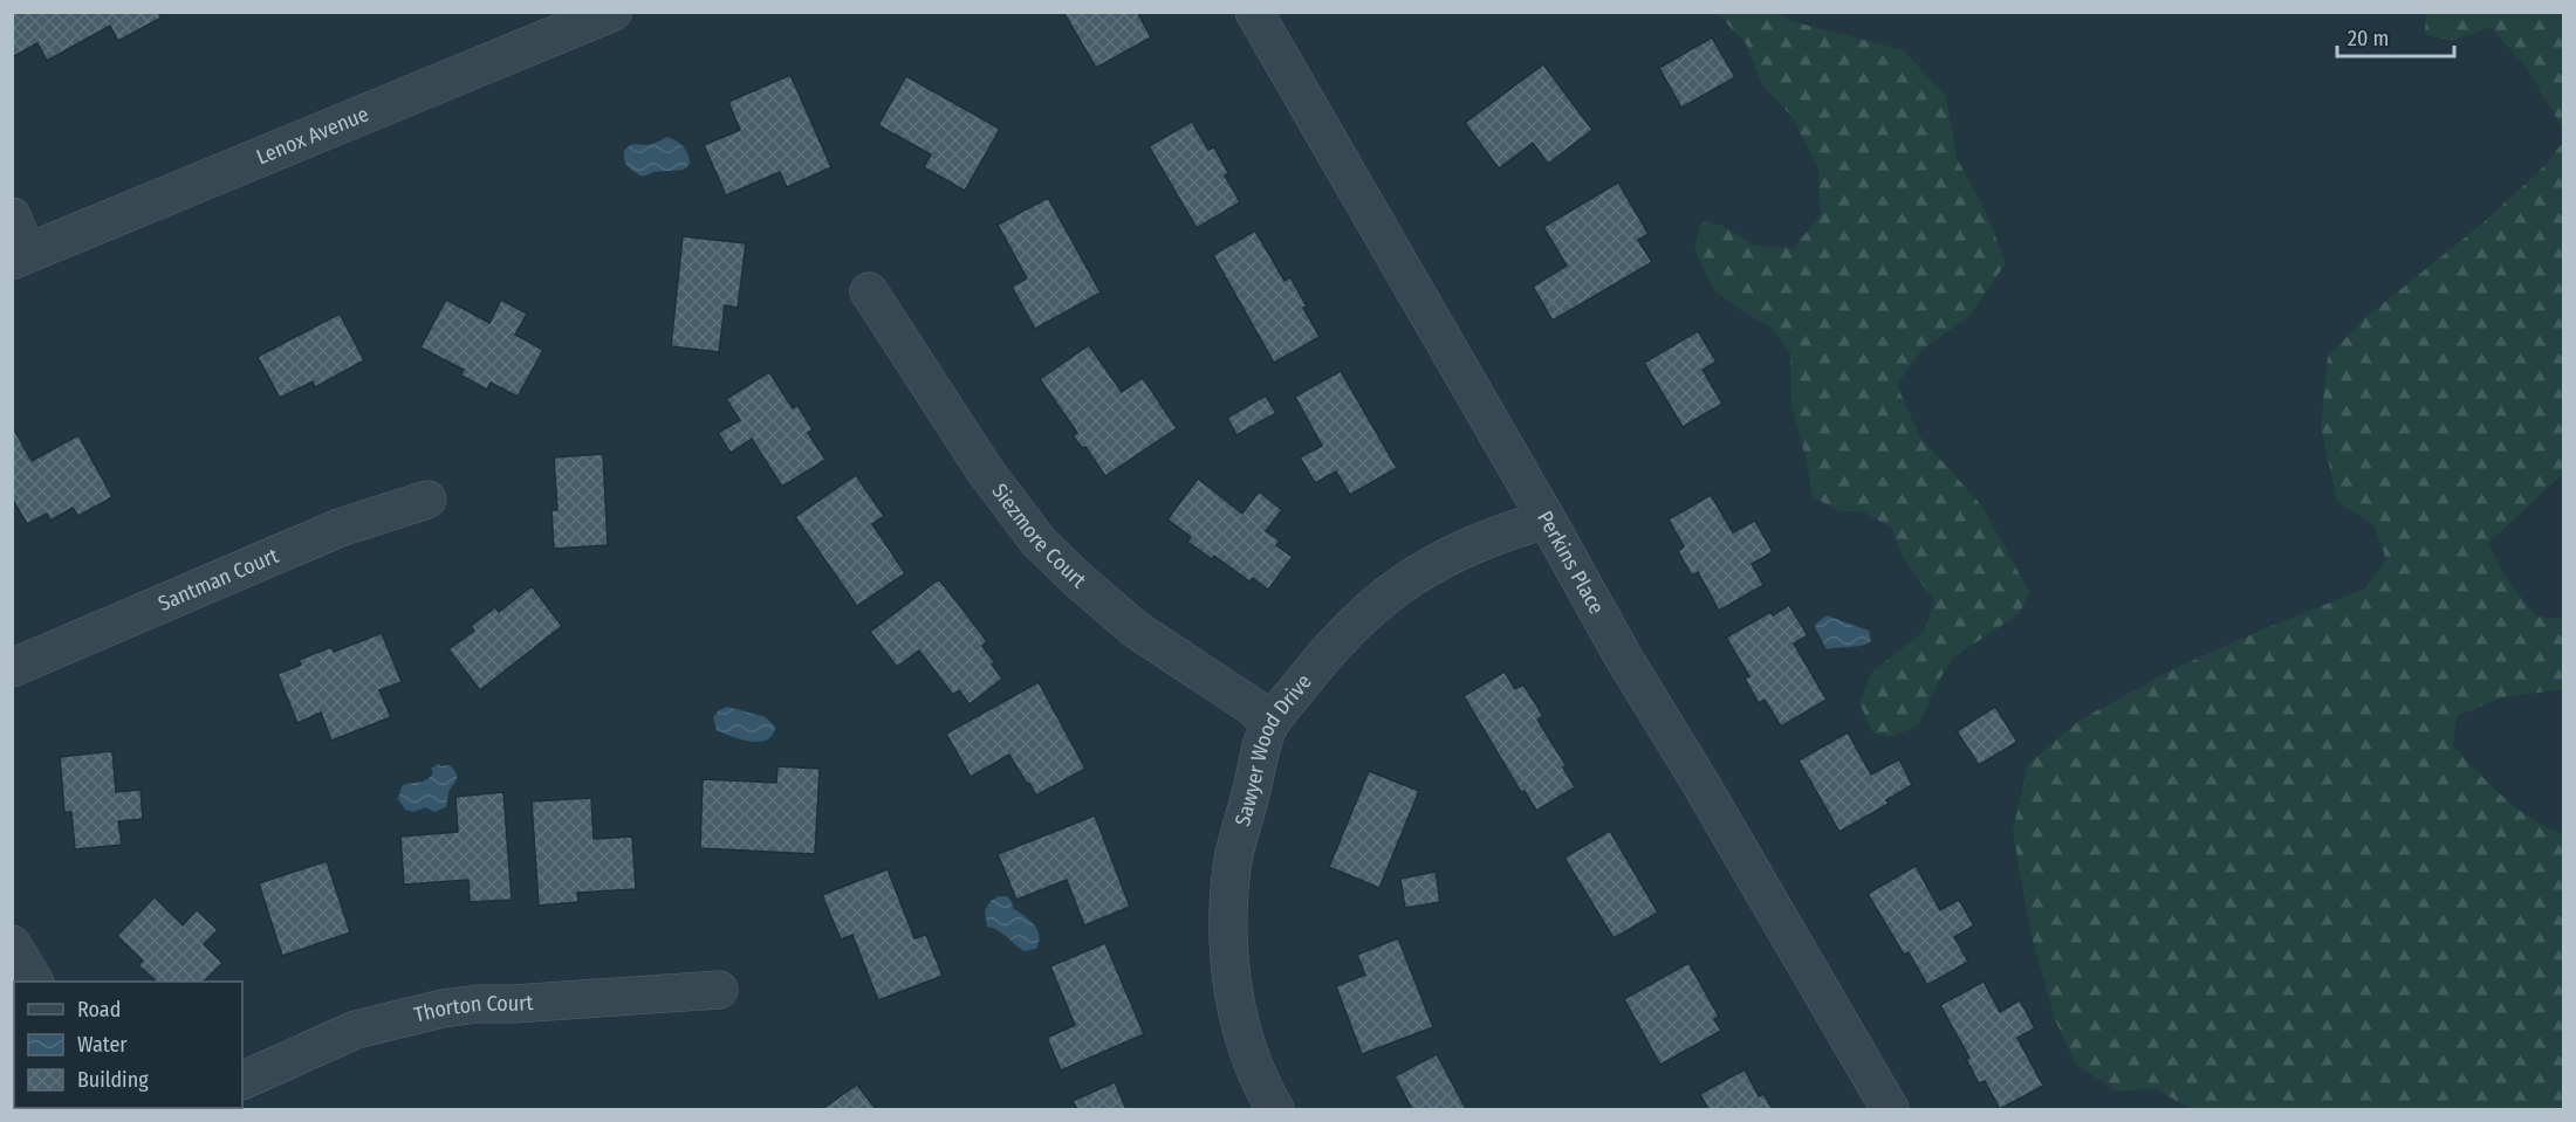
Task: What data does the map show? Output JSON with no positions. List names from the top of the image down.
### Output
{
  "streets": {
    "street": [
      "Lenox Avenue",
      "Siezmore Court",
      "Perkins Place",
      "Santman Court",
      "Sawyer Wood Drive",
      "Thorton Court"
    ]
  },
  "crossings": [
    ["Siezmore Court", "Sawyer Wood Drive"],
    ["Perkins Place", "Sawyer Wood Drive"]
  ],
  "legend": ["Road", "Water", "Building"],
  "scale_bar": "20 m"
}
